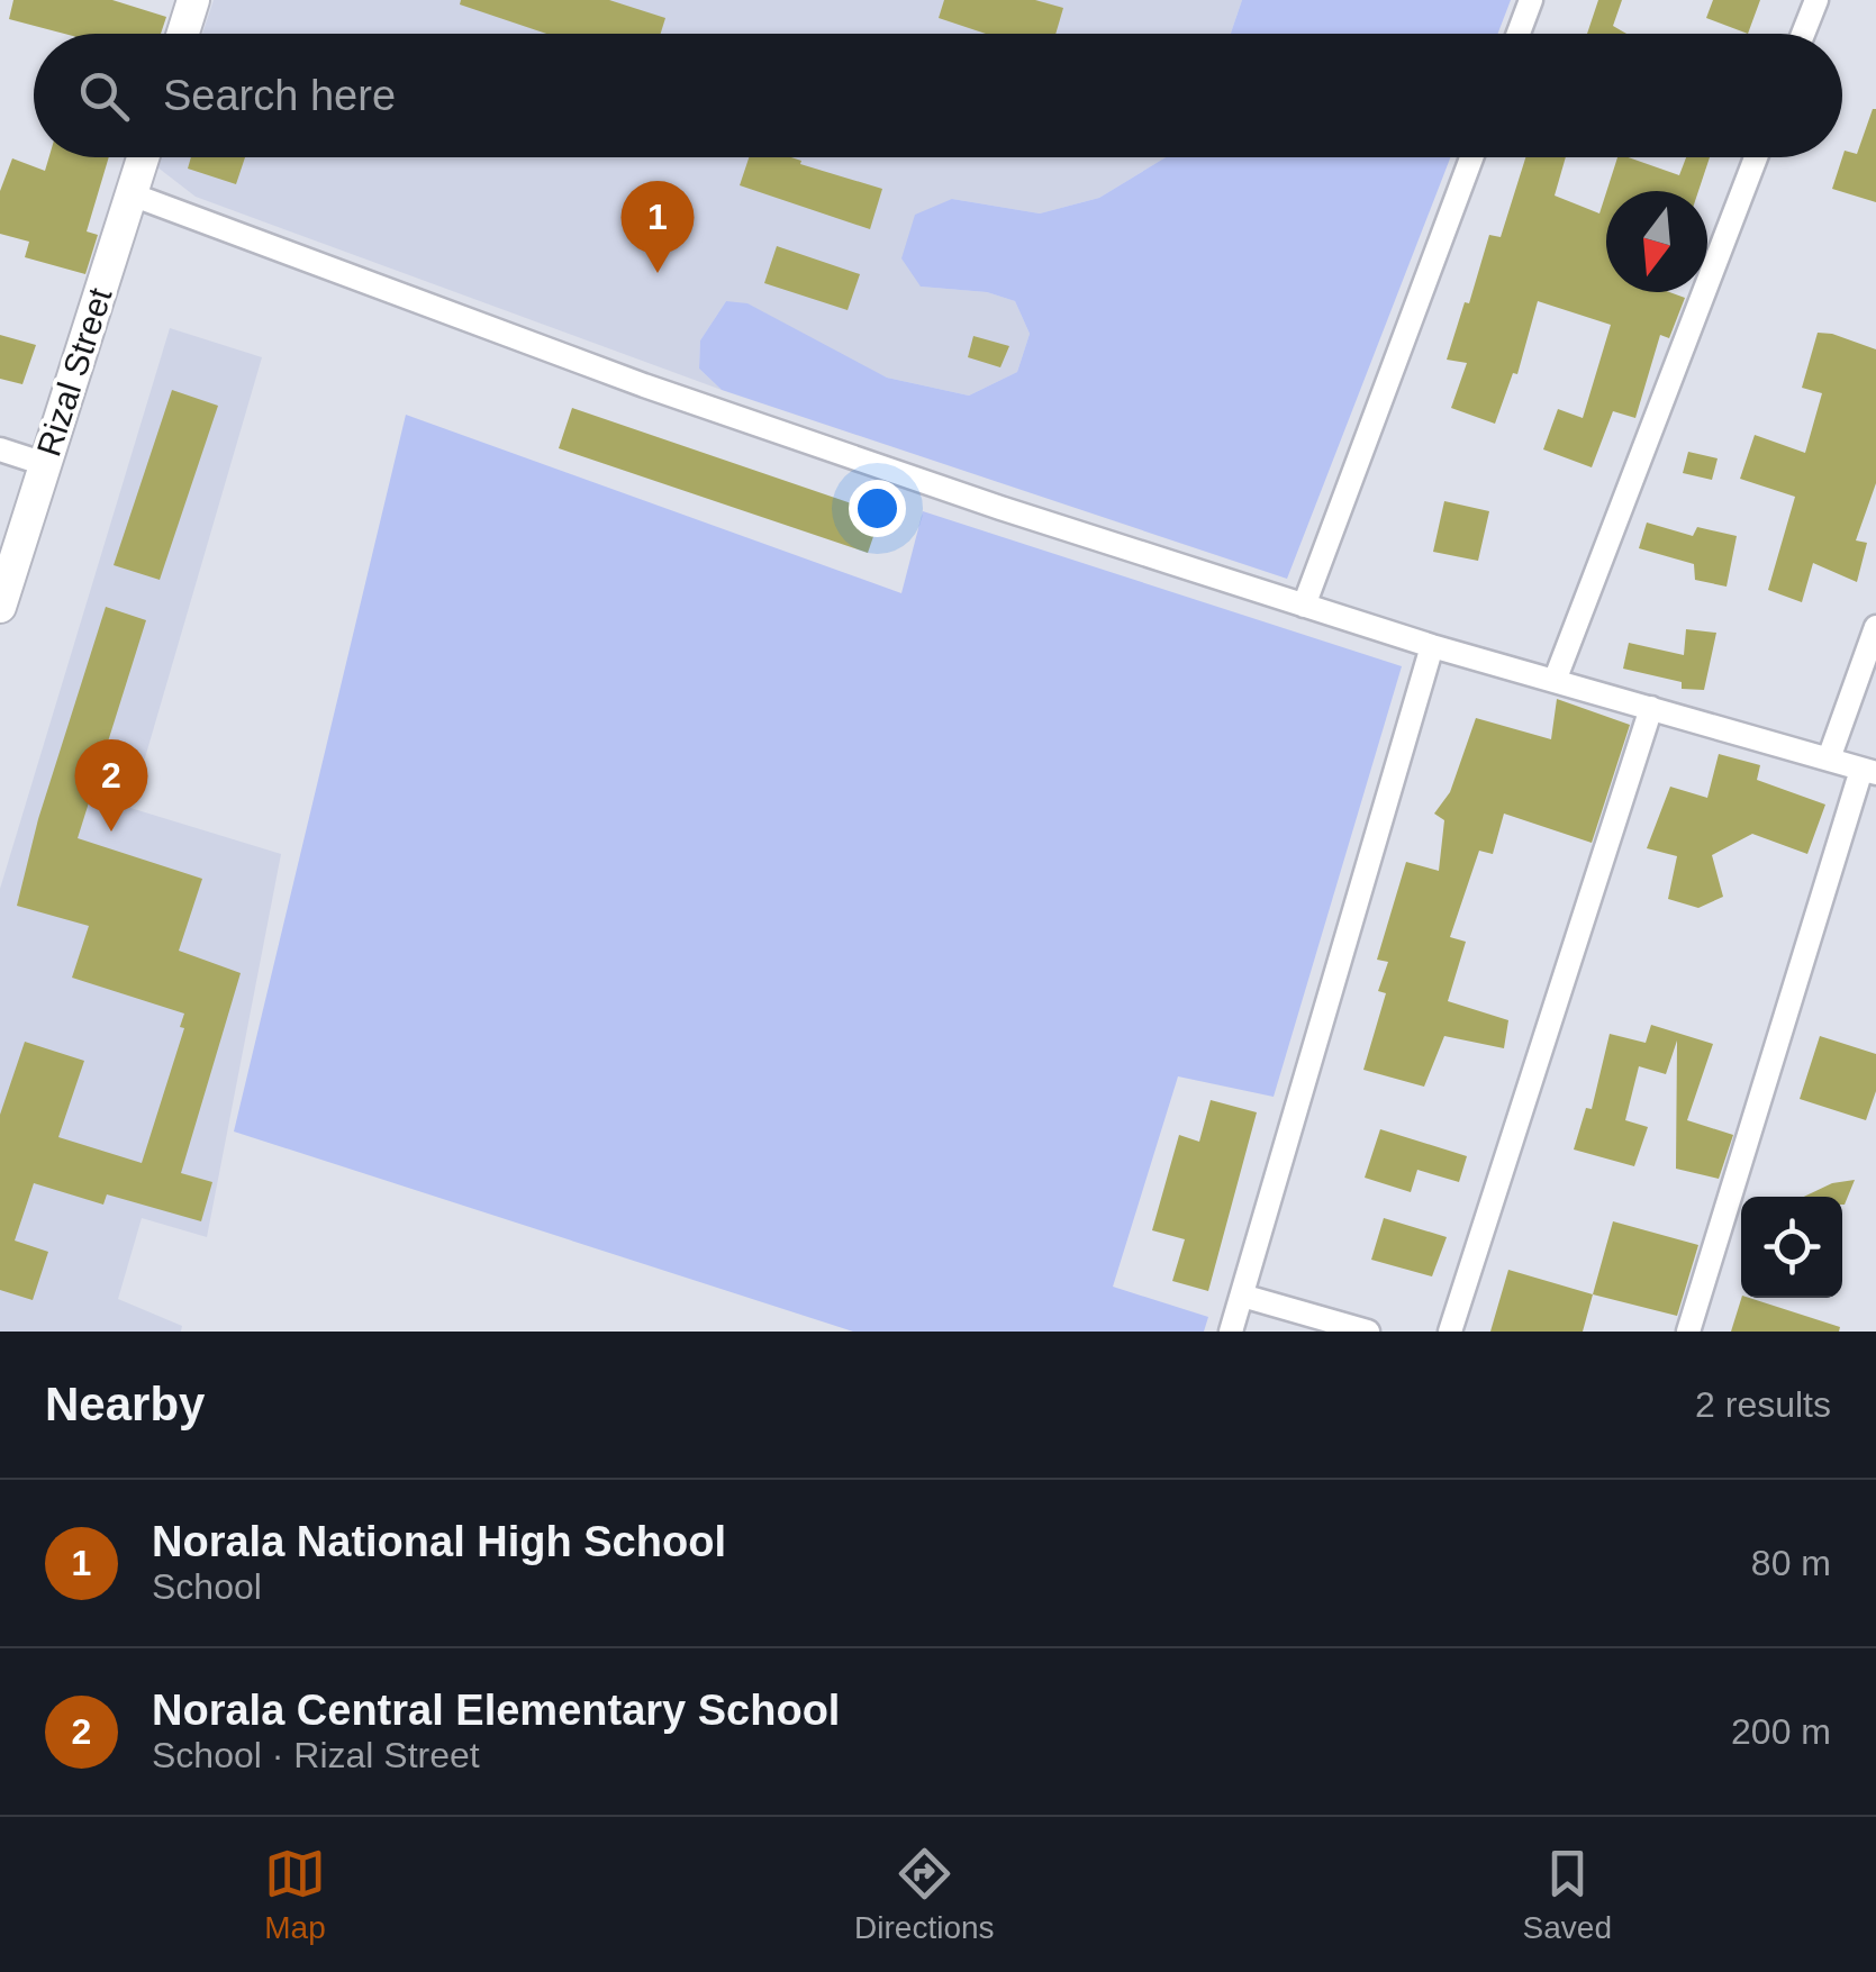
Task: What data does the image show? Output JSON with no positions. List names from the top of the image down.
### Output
{
  "streets": {
    "main road": ["Rizal Street"]
  },
  "north": "bottom",
  "page": {
    "search": "Search here",
    "pins": ["1", "2"],
    "heading": ["Nearby", "2 results"],
    "list": [
      {
        "mark": "1",
        "name": "Norala National High School",
        "note": "School",
        "value": "80 m"
      },
      {
        "mark": "2",
        "name": "Norala Central Elementary School",
        "note": "School · Rizal Street",
        "value": "200 m"
      }
    ],
    "nav": ["Map", "Directions", "Saved"]
  }
}
